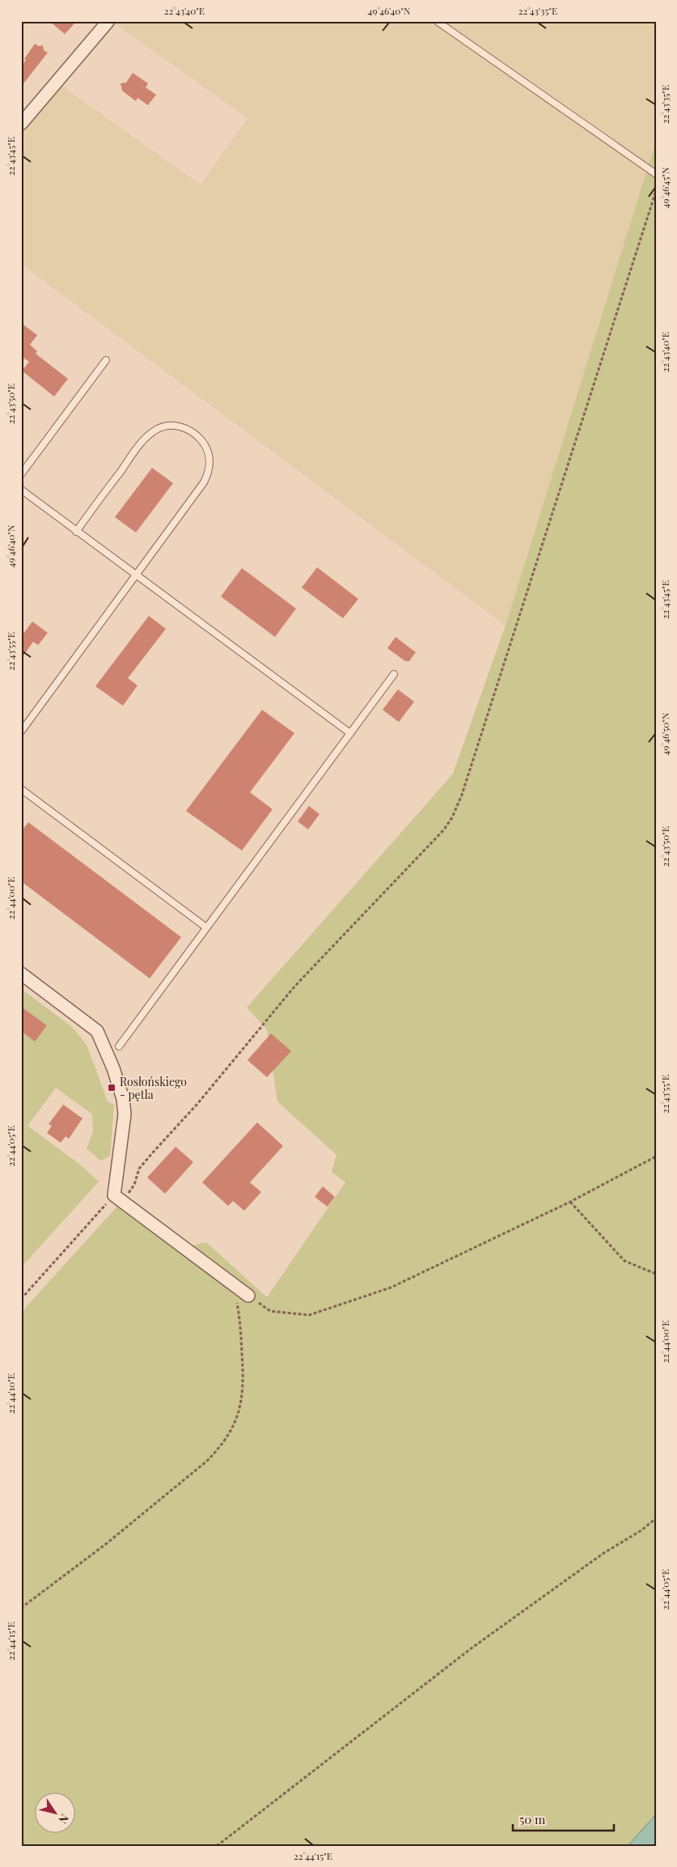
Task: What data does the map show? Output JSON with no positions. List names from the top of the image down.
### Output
{
  "places": {
    "transit": ["Rosłońskiego - pętla"]
  },
  "scale_bar": "50 m",
  "north": "bottom right",
  "coordinates": [
    "22°43'40\"E",
    "49°46'40\"N",
    "22°43'35\"E",
    "22°43'45\"E",
    "49°46'45\"N",
    "22°43'50\"E",
    "22°43'55\"E",
    "49°46'50\"N",
    "22°44'00\"E",
    "22°44'05\"E",
    "22°44'10\"E",
    "22°44'15\"E"
  ]
}
